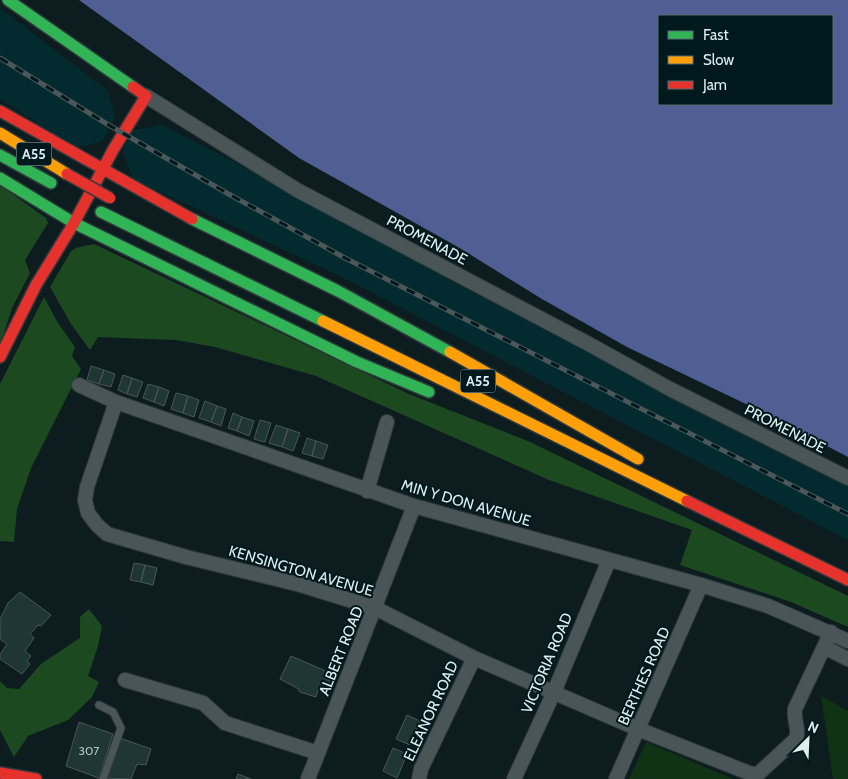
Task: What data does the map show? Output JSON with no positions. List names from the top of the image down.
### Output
{
  "streets": {
    "main road": ["A55", "PROMENADE"],
    "street": [
      "MIN Y DON AVENUE",
      "KENSINGTON AVENUE",
      "ALBERT ROAD",
      "VICTORIA ROAD",
      "BERTHES ROAD",
      "ELEANOR ROAD"
    ]
  },
  "crossings": [
    ["MIN Y DON AVENUE", "KENSINGTON AVENUE"],
    ["MIN Y DON AVENUE", "ALBERT ROAD"],
    ["MIN Y DON AVENUE", "VICTORIA ROAD"],
    ["MIN Y DON AVENUE", "BERTHES ROAD"],
    ["KENSINGTON AVENUE", "ALBERT ROAD"],
    ["KENSINGTON AVENUE", "VICTORIA ROAD"],
    ["KENSINGTON AVENUE", "BERTHES ROAD"],
    ["KENSINGTON AVENUE", "ELEANOR ROAD"]
  ],
  "house_numbers": ["307"],
  "legend": ["Fast", "Slow", "Jam"],
  "north": "top right"
}
